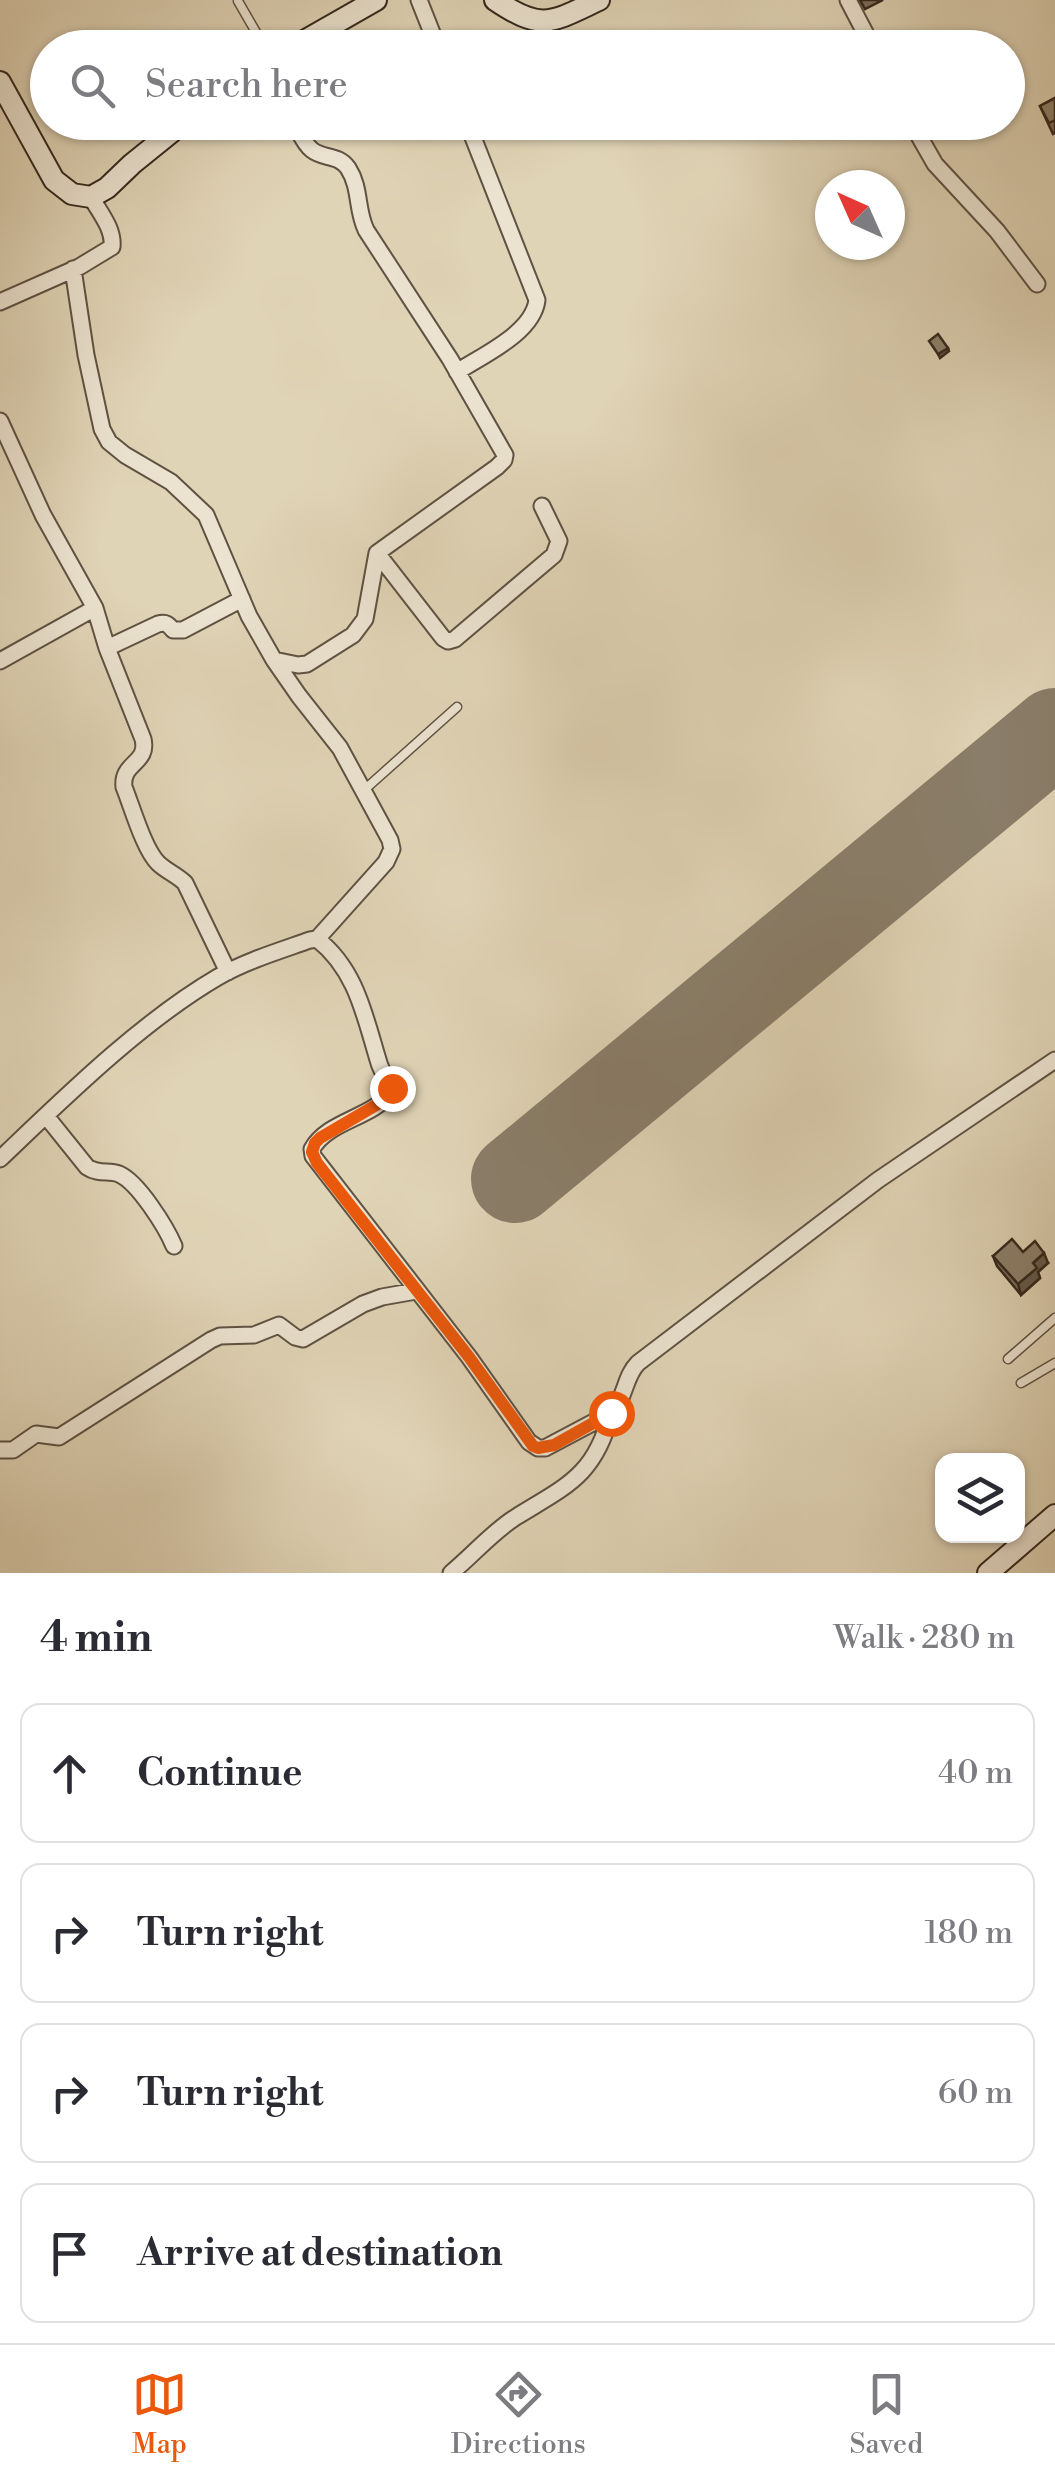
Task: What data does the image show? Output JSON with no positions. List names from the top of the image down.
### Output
{
  "north": "top left",
  "page": {
    "search": "Search here",
    "heading": ["4 min", "Walk · 280 m"],
    "list": [
      ["Continue", "40 m"],
      ["Turn right", "180 m"],
      ["Turn right", "60 m"],
      "Arrive at destination"
    ],
    "nav": ["Map", "Directions", "Saved"]
  }
}
